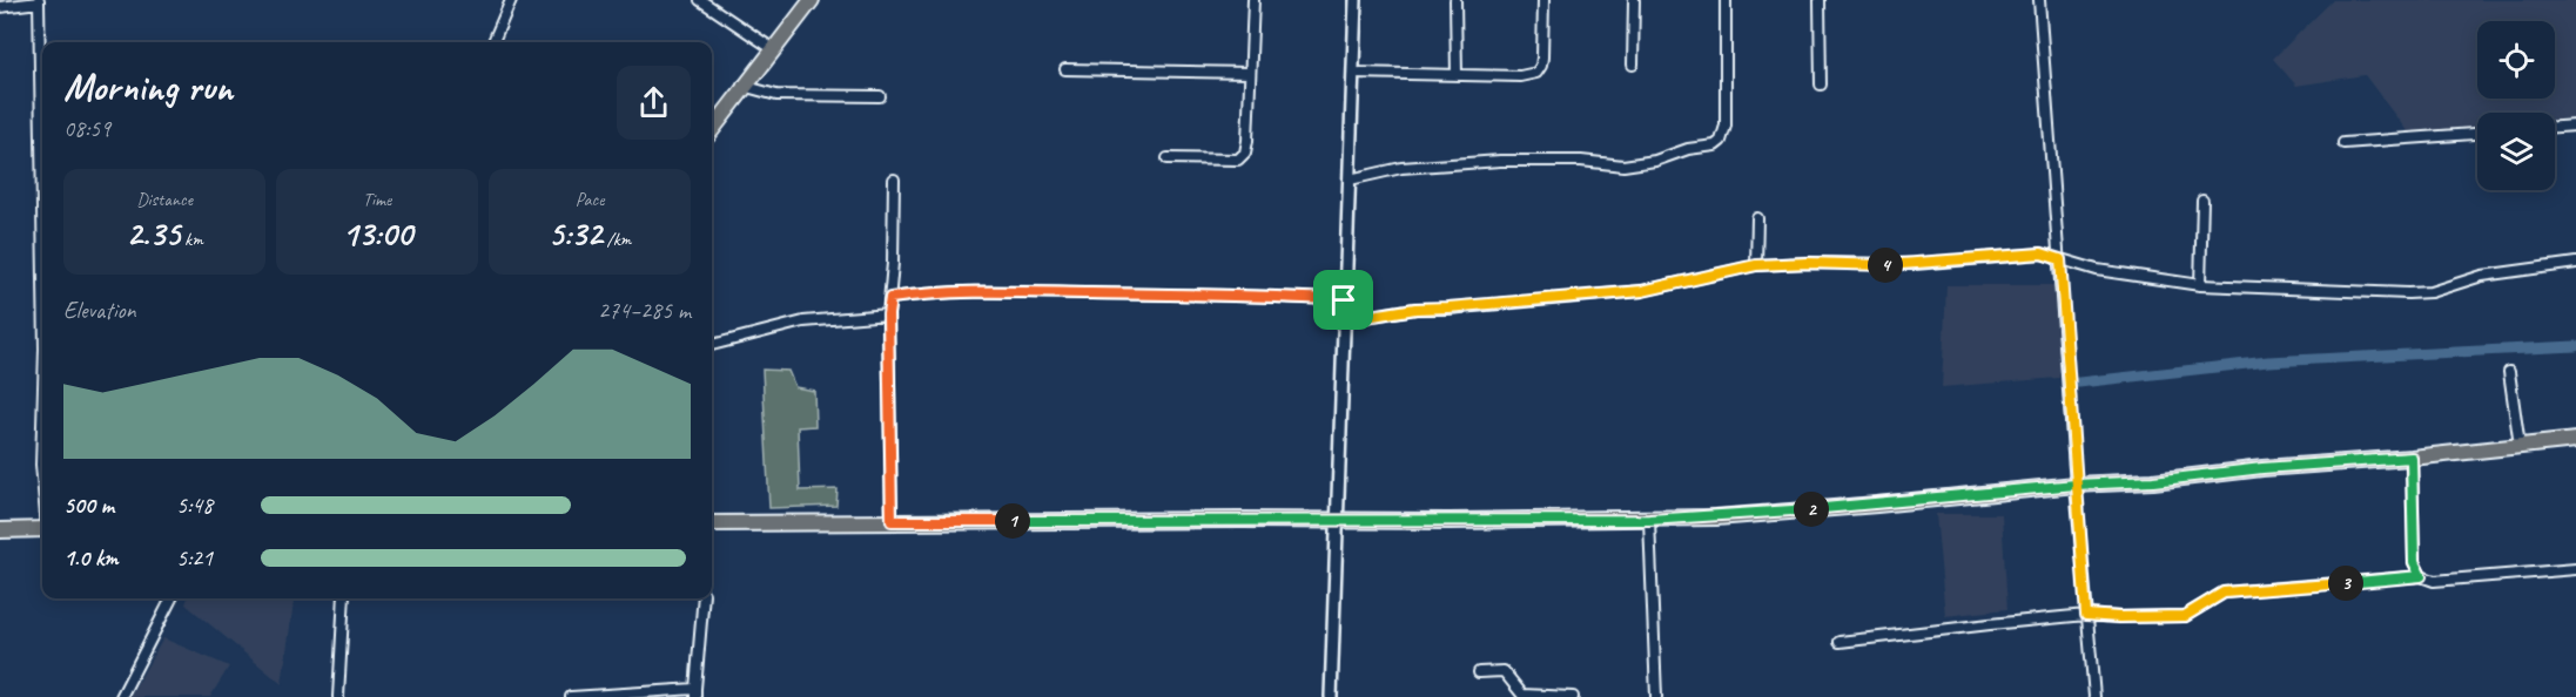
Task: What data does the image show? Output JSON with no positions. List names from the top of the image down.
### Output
{
  "page": {
    "heading": ["Morning run", "08:59"],
    "stats": [
      ["Distance", "2.35 km"],
      ["Time", "13:00"],
      ["Pace", "5:32 /km"]
    ],
    "pins": [
      "4",
      "2",
      "1",
      "3"
    ],
    "chart": ["Elevation", "274–285 m"],
    "list": [
      {
        "name": "500 m",
        "note": "5:48"
      },
      {
        "name": "1.0 km",
        "note": "5:21"
      }
    ]
  }
}
